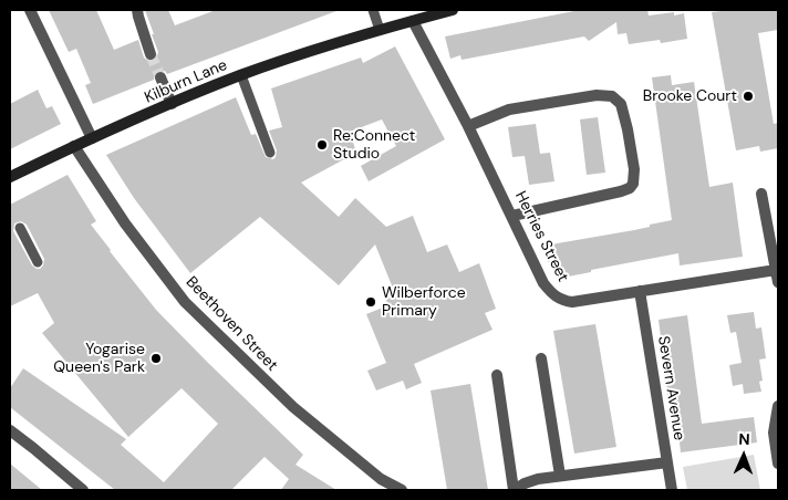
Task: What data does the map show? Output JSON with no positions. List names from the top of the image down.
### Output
{
  "streets": {
    "main road": ["Kilburn Lane"],
    "street": ["Herries Street", "Beethoven Street", "Severn Avenue"]
  },
  "crossings": [
    ["Kilburn Lane", "Herries Street"],
    ["Kilburn Lane", "Beethoven Street"],
    ["Herries Street", "Severn Avenue"]
  ],
  "places": [
    "Brooke Court",
    "Re:Connect Studio",
    "Wilberforce Primary",
    "Yogarise Queen's Park"
  ],
  "north": "top"
}
